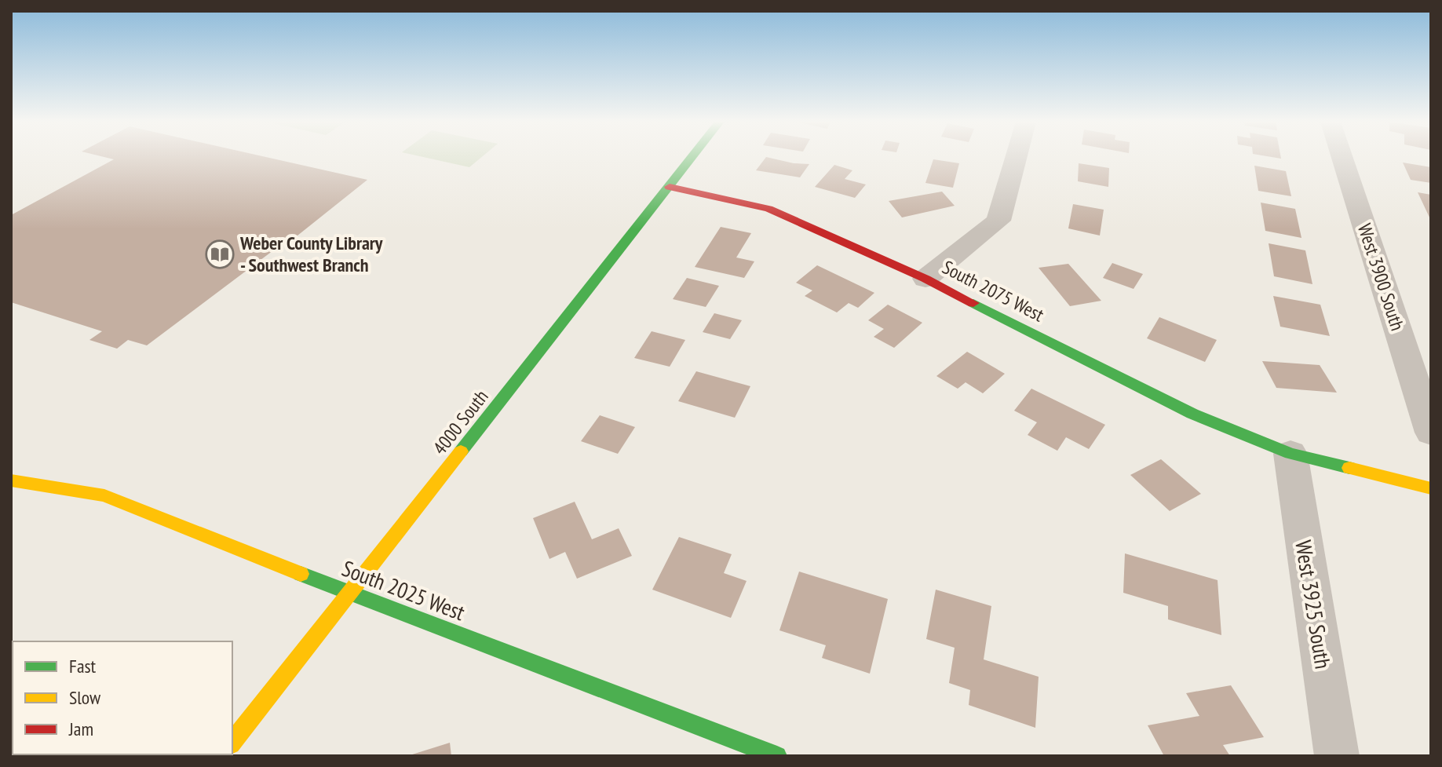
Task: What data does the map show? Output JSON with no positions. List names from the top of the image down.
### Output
{
  "streets": {
    "street": [
      "West 3900 South",
      "South 2075 West",
      "4000 South",
      "South 2025 West",
      "West 3925 South"
    ]
  },
  "crossings": [
    ["South 2075 West", "4000 South"],
    ["South 2075 West", "West 3925 South"],
    ["4000 South", "South 2025 West"]
  ],
  "places": {
    "library": ["Weber County Library - Southwest Branch"]
  },
  "legend": ["Fast", "Slow", "Jam"]
}
